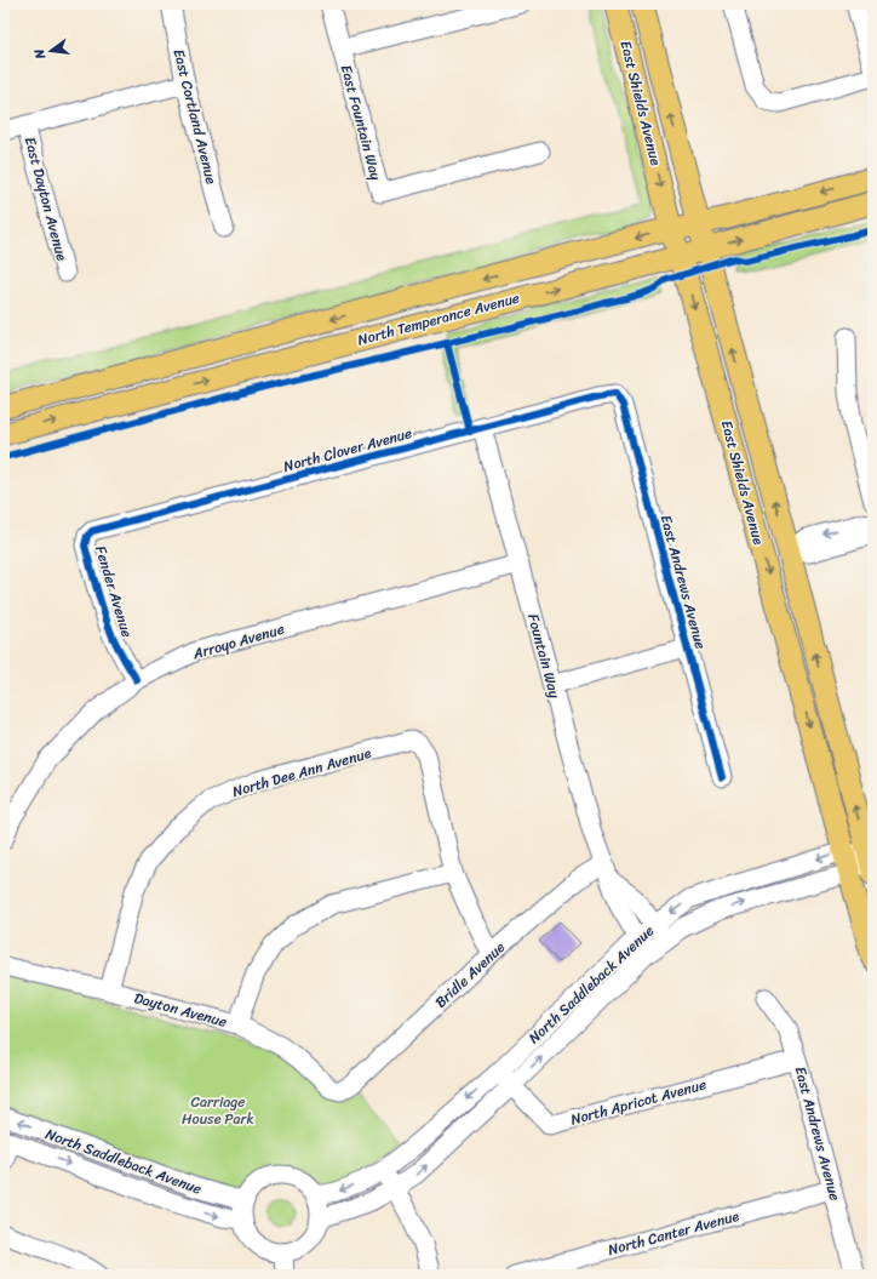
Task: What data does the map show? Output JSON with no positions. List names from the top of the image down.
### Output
{
  "streets": {
    "main road": ["East Shields Avenue", "North Temperance Avenue"],
    "street": [
      "East Cortland Avenue",
      "East Fountain Way",
      "East Dayton Avenue",
      "North Clover Avenue",
      "East Andrews Avenue",
      "Fender Avenue",
      "Arroyo Avenue",
      "Fountain Way",
      "North Dee Ann Avenue",
      "Bridle Avenue",
      "North Saddleback Avenue",
      "Dayton Avenue",
      "North Apricot Avenue",
      "North Canter Avenue"
    ]
  },
  "crossings": [
    ["East Shields Avenue", "North Temperance Avenue"],
    ["East Shields Avenue", "North Saddleback Avenue"],
    ["North Clover Avenue", "East Andrews Avenue"],
    ["North Clover Avenue", "Fender Avenue"],
    ["North Clover Avenue", "Fountain Way"],
    ["East Andrews Avenue", "North Apricot Avenue"],
    ["East Andrews Avenue", "North Canter Avenue"],
    ["Fender Avenue", "Arroyo Avenue"],
    ["Arroyo Avenue", "Fountain Way"],
    ["Fountain Way", "Bridle Avenue"],
    ["Fountain Way", "North Saddleback Avenue"],
    ["North Dee Ann Avenue", "Dayton Avenue"],
    ["Bridle Avenue", "Dayton Avenue"],
    ["North Saddleback Avenue", "North Apricot Avenue"]
  ],
  "parks": ["Carriage House Park"],
  "north": "left"
}
